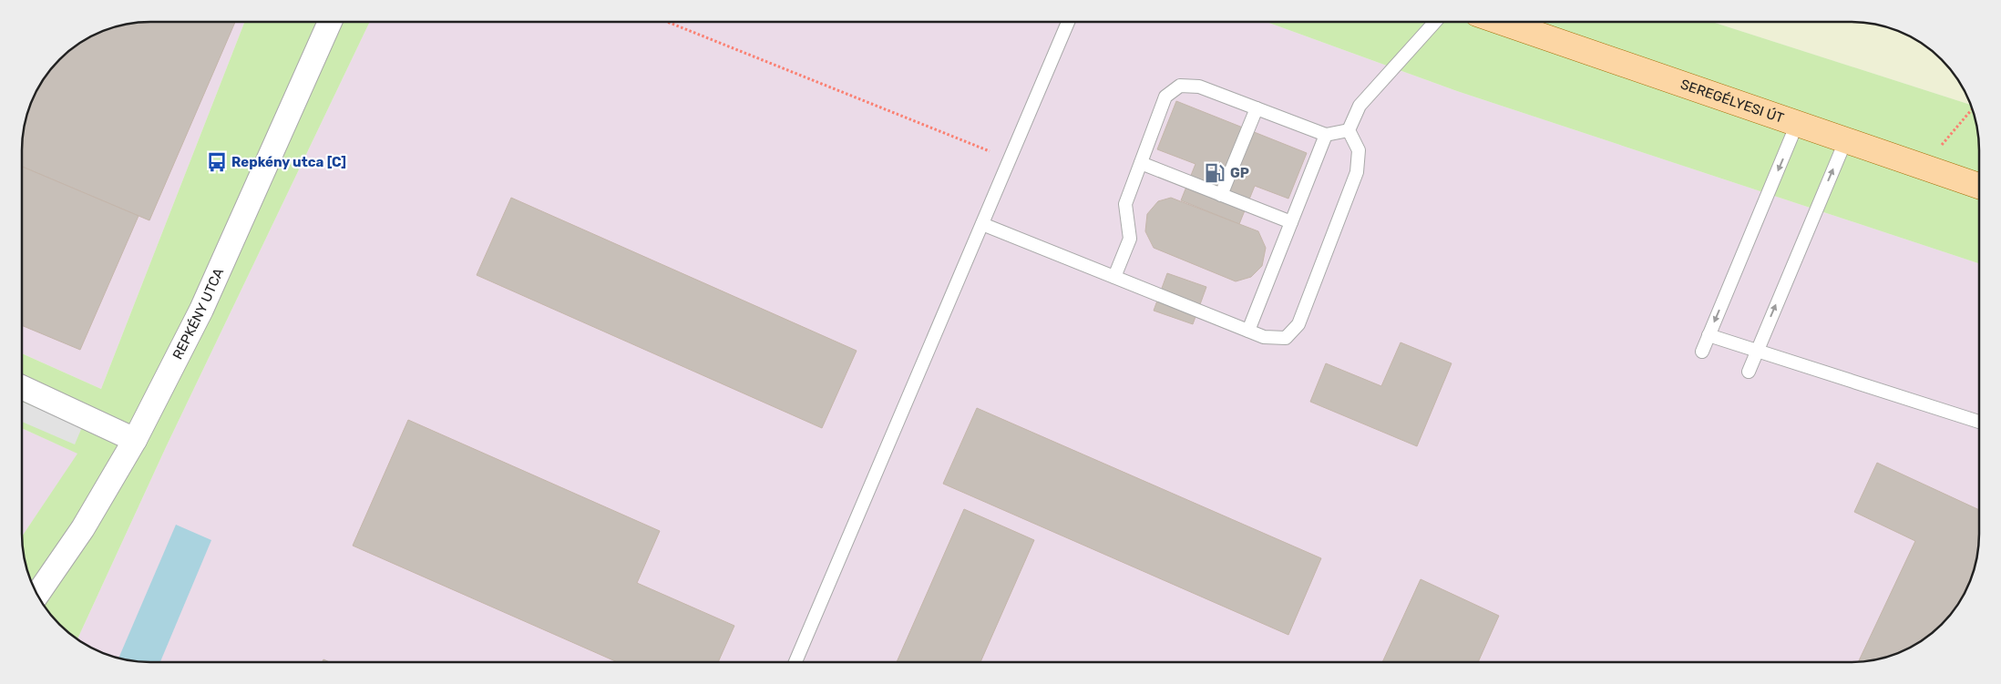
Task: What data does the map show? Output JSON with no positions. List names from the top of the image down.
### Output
{
  "streets": {
    "main road": ["SEREGÉLYESI ÚT"],
    "street": ["REPKÉNY UTCA"]
  },
  "places": {
    "bus stop": ["Repkény utca [C]"],
    "fuel station": ["GP"]
  }
}
